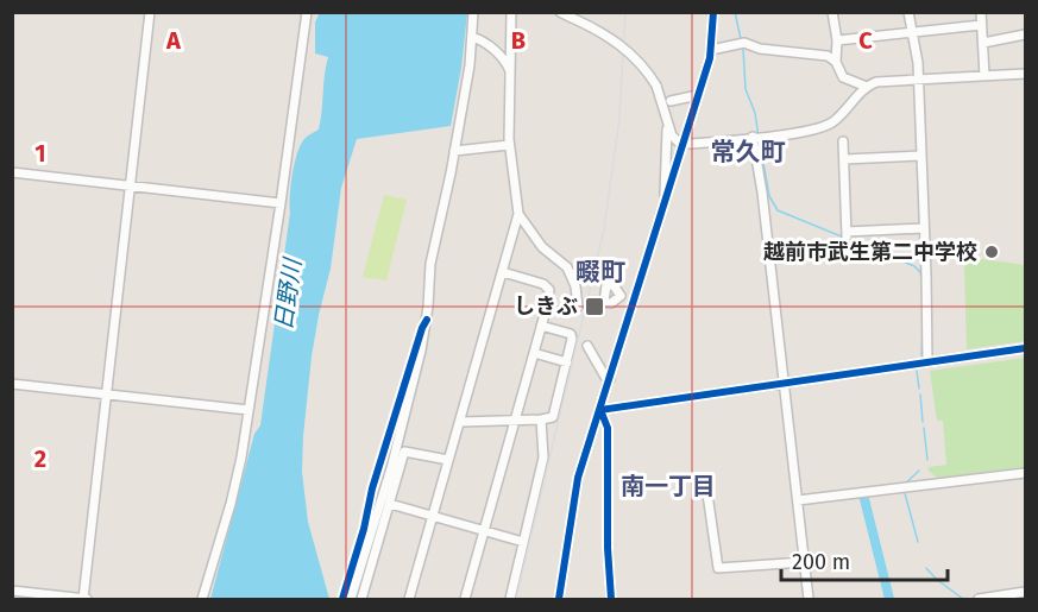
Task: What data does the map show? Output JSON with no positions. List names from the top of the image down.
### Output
{
  "districts": ["常久町", "畷町", "南一丁目"],
  "water": ["日野川"],
  "places": {
    "other": ["越前市武生第二中学校"],
    "transit": ["しきぶ"]
  },
  "scale_bar": "200 m",
  "grid": {
    "columns": ["A", "B", "C"],
    "rows": ["1", "2"]
  }
}
